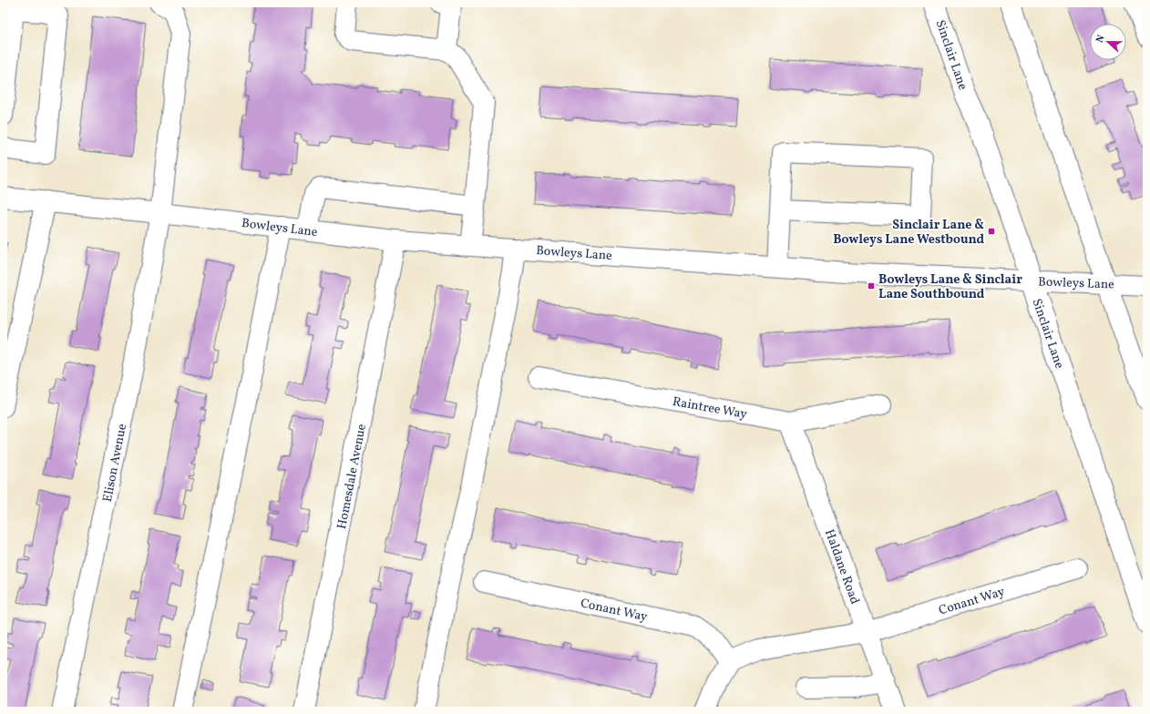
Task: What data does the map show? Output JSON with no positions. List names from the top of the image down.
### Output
{
  "streets": {
    "street": [
      "Sinclair Lane",
      "Bowleys Lane",
      "Raintree Way",
      "Elison Avenue",
      "Homesdale Avenue",
      "Haldane Road",
      "Conant Way"
    ]
  },
  "crossings": [
    ["Sinclair Lane", "Bowleys Lane"],
    ["Bowleys Lane", "Elison Avenue"],
    ["Bowleys Lane", "Homesdale Avenue"],
    ["Raintree Way", "Haldane Road"],
    ["Haldane Road", "Conant Way"]
  ],
  "places": {
    "transit": ["Sinclair Lane & Bowleys Lane Westbound", "Bowleys Lane & Sinclair Lane Southbound"]
  },
  "north": "left"
}
